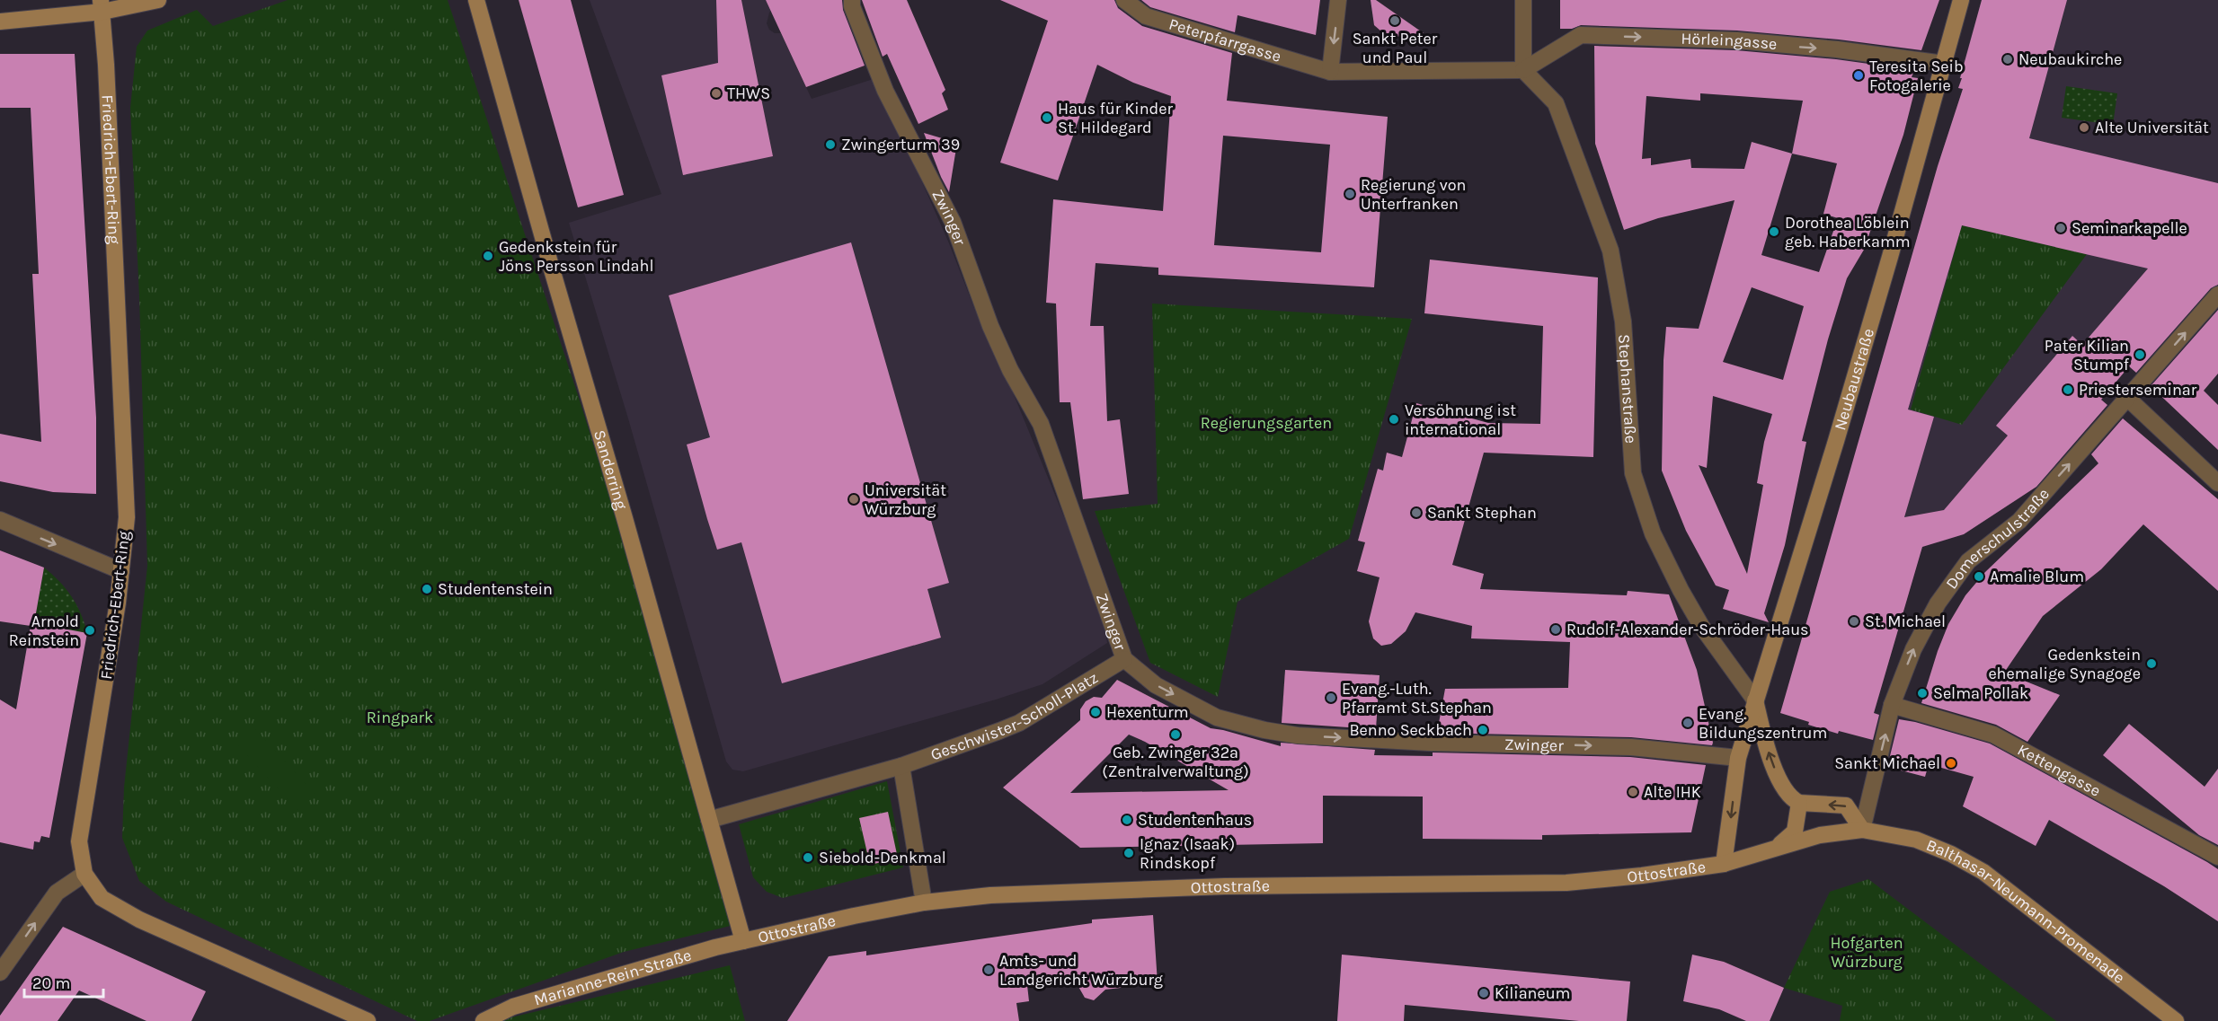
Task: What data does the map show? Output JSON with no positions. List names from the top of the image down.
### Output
{
  "streets": {
    "street": [
      "Peterpfarrgasse",
      "Hörleingasse",
      "Friedrich-Ebert-Ring",
      "Zwinger",
      "Neubaustraße",
      "Stephanstraße",
      "Sanderring",
      "Domerschulstraße",
      "Geschwister-Scholl-Platz",
      "Kettengasse",
      "Ottostraße",
      "Balthasar-Neumann-Promenade",
      "Marianne-Rein-Straße"
    ]
  },
  "crossings": [
    ["Peterpfarrgasse", "Hörleingasse"],
    ["Peterpfarrgasse", "Stephanstraße"],
    ["Hörleingasse", "Neubaustraße"],
    ["Hörleingasse", "Stephanstraße"],
    ["Zwinger", "Neubaustraße"],
    ["Zwinger", "Geschwister-Scholl-Platz"],
    ["Neubaustraße", "Stephanstraße"],
    ["Neubaustraße", "Ottostraße"],
    ["Sanderring", "Geschwister-Scholl-Platz"],
    ["Sanderring", "Ottostraße"],
    ["Sanderring", "Marianne-Rein-Straße"],
    ["Domerschulstraße", "Kettengasse"],
    ["Domerschulstraße", "Balthasar-Neumann-Promenade"],
    ["Ottostraße", "Balthasar-Neumann-Promenade"],
    ["Ottostraße", "Marianne-Rein-Straße"]
  ],
  "one_way": ["Hörleingasse", "Zwinger", "Domerschulstraße"],
  "parks": ["Regierungsgarten", "Ringpark", "Hofgarten Würzburg"],
  "places": [
    "Sankt Peter und Paul",
    "Neubaukirche",
    "Teresita Seib Fotogalerie",
    "THWS",
    "Haus für Kinder St. Hildegard",
    "Alte Universität",
    "Zwingerturm 39",
    "Regierung von Unterfranken",
    "Seminarkapelle",
    "Dorothea Löblein geb. Haberkamm",
    "Gedenkstein für Jöns Persson Lindahl",
    "Pater Kilian Stumpf",
    "Priesterseminar",
    "Versöhnung ist international",
    "Universität Würzburg",
    "Sankt Stephan",
    "Amalie Blum",
    "Studentenstein",
    "St. Michael",
    "Rudolf-Alexander-Schröder-Haus",
    "Arnold Reinstein",
    "Gedenkstein ehemalige Synagoge",
    "Selma Pollak",
    "Evang.-Luth. Pfarramt St.Stephan",
    "Hexenturm",
    "Evang. Bildungszentrum",
    "Benno Seckbach",
    "Geb. Zwinger 32a (Zentralverwaltung)",
    "Sankt Michael",
    "Alte IHK",
    "Studentenhaus",
    "Ignaz (Isaak) Rindskopf",
    "Siebold-Denkmal",
    "Amts- und Landgericht Würzburg",
    "Kilianeum"
  ],
  "scale_bar": "20 m"
}
